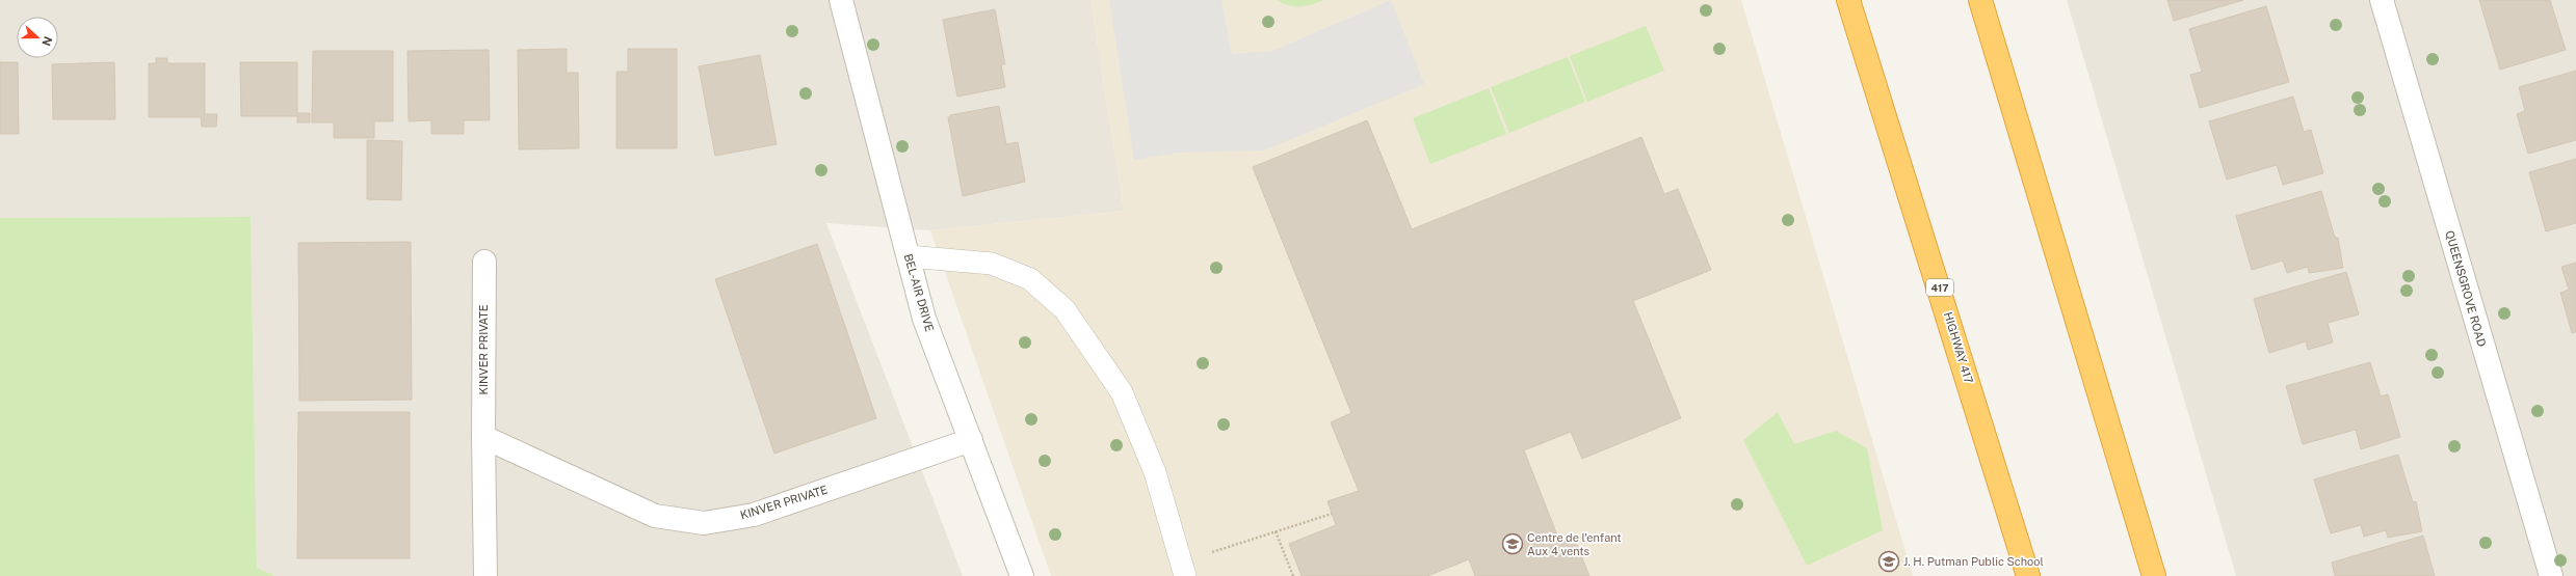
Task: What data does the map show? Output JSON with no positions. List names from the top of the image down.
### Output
{
  "streets": {
    "highway": ["417", "HIGHWAY 417"],
    "street": ["QUEENSGROVE ROAD", "BEL-AIR DRIVE", "KINVER PRIVATE"]
  },
  "crossings": [
    ["BEL-AIR DRIVE", "KINVER PRIVATE"]
  ],
  "places": {
    "school or university": ["Centre de l'enfant Aux 4 vents", "J. H. Putman Public School"]
  },
  "north": "right"
}
